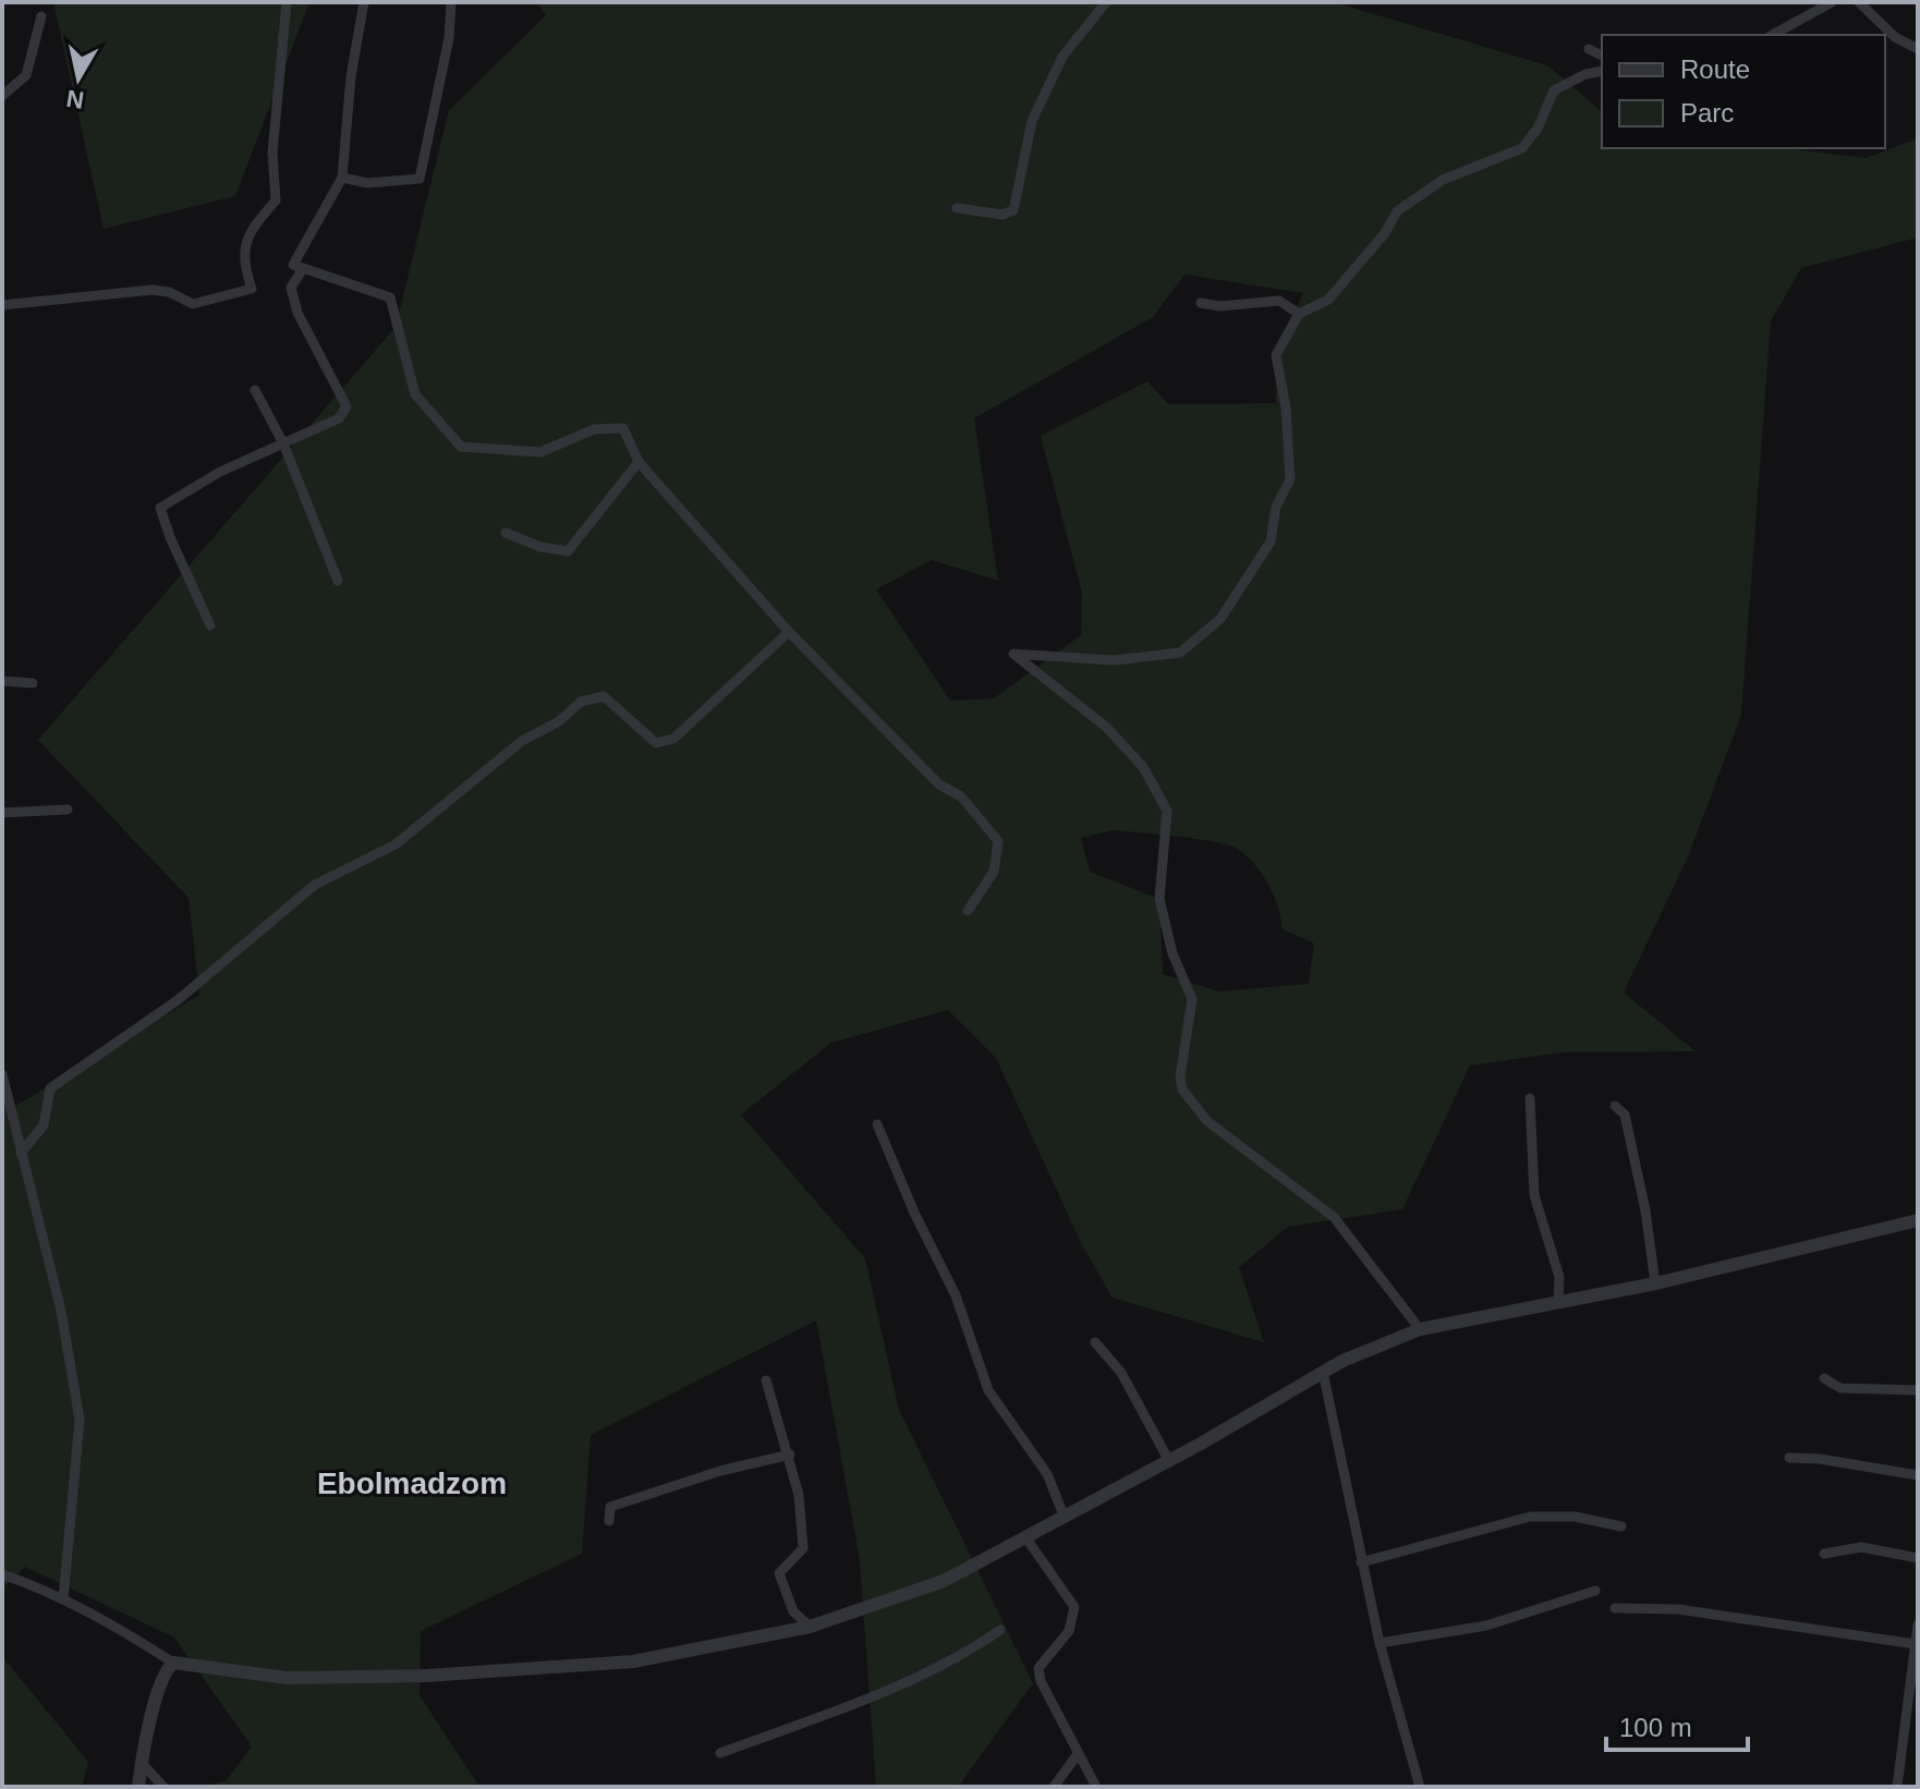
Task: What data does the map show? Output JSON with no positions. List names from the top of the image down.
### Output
{
  "districts": ["Ebolmadzom"],
  "legend": ["Route", "Parc"],
  "scale_bar": "100 m",
  "north": "bottom"
}
